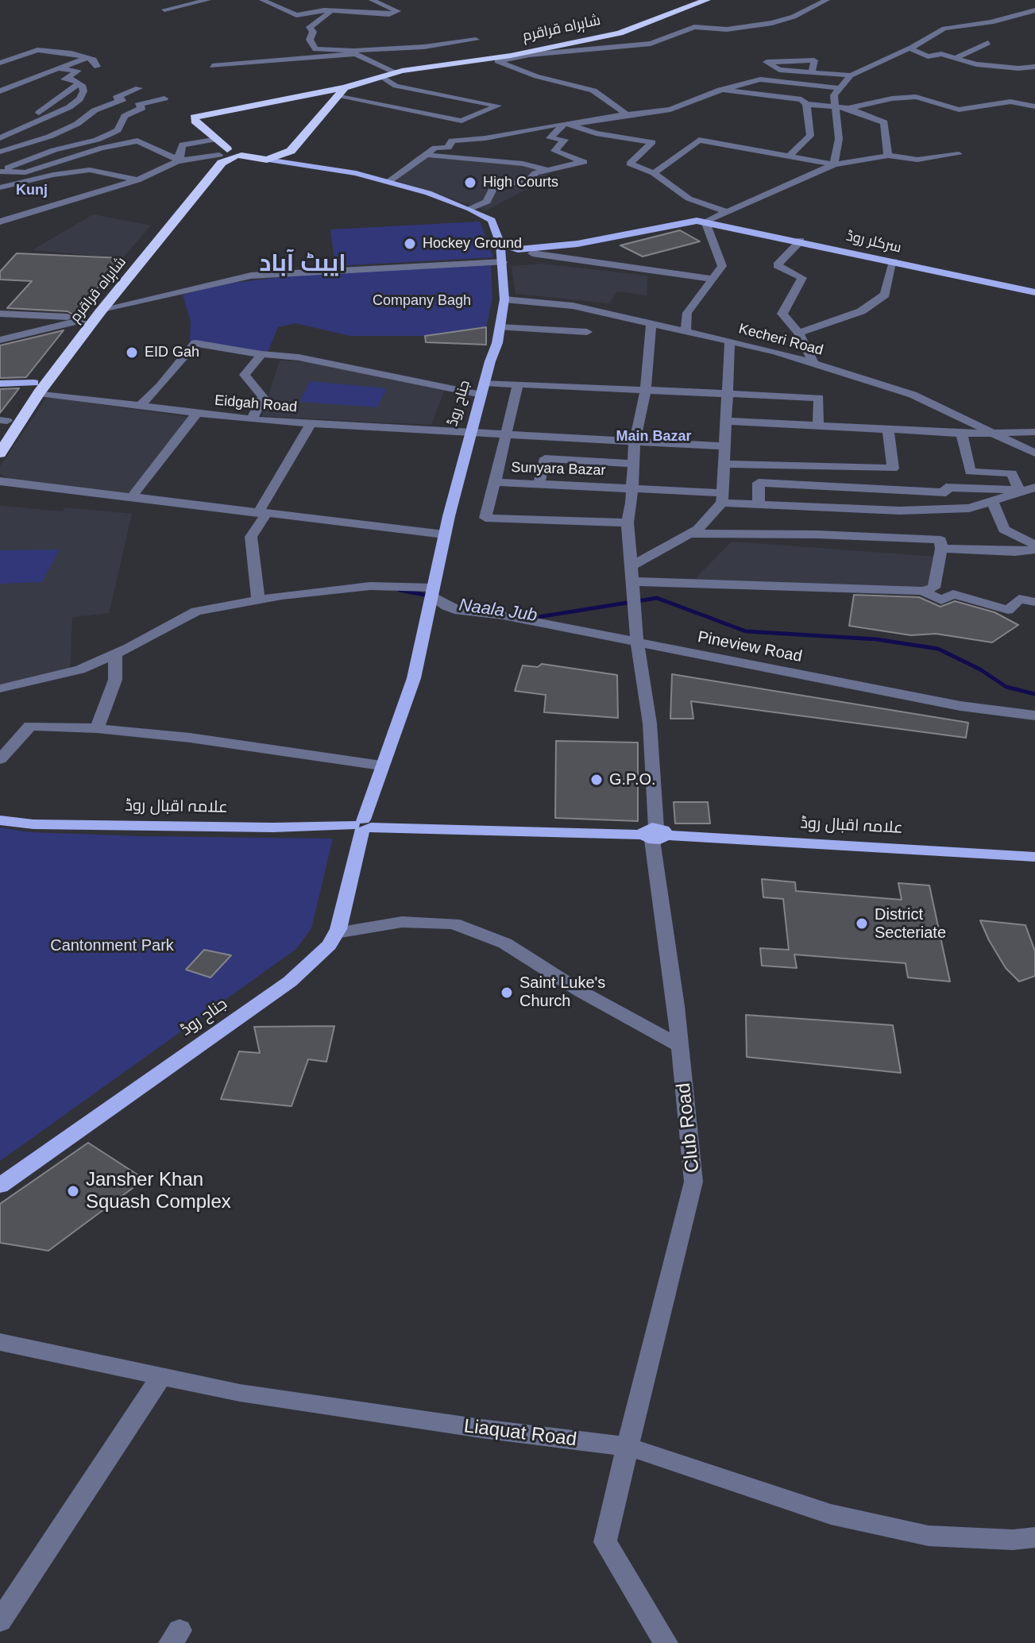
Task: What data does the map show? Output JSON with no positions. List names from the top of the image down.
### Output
{
  "streets": {
    "highway": ["شاہراہ قراقرم"],
    "main road": ["سرکلر روڈ", "جناح روڈ", "علامہ اقبال روڈ"],
    "street": [
      "Kecheri Road",
      "Eidgah Road",
      "Sunyara Bazar",
      "Pineview Road",
      "Club Road",
      "Liaquat Road"
    ]
  },
  "crossings": [
    ["شاہراہ قراقرم", "جناح روڈ"],
    ["شاہراہ قراقرم", "Eidgah Road"],
    ["سرکلر روڈ", "جناح روڈ"],
    ["Kecheri Road", "جناح روڈ"],
    ["Kecheri Road", "Club Road"],
    ["جناح روڈ", "Eidgah Road"],
    ["جناح روڈ", "علامہ اقبال روڈ"],
    ["Eidgah Road", "Club Road"],
    ["Sunyara Bazar", "Club Road"],
    ["Pineview Road", "Club Road"],
    ["علامہ اقبال روڈ", "Club Road"],
    ["Club Road", "Liaquat Road"]
  ],
  "districts": ["Kunj", "ایبٹ آباد", "Main Bazar"],
  "water": ["Naala Jub"],
  "parks": ["Company Bagh", "Cantonment Park"],
  "places": [
    "High Courts",
    "Hockey Ground",
    "EID Gah",
    "G.P.O.",
    "District Secteriate",
    "Saint Luke's Church",
    "Jansher Khan Squash Complex"
  ]
}
